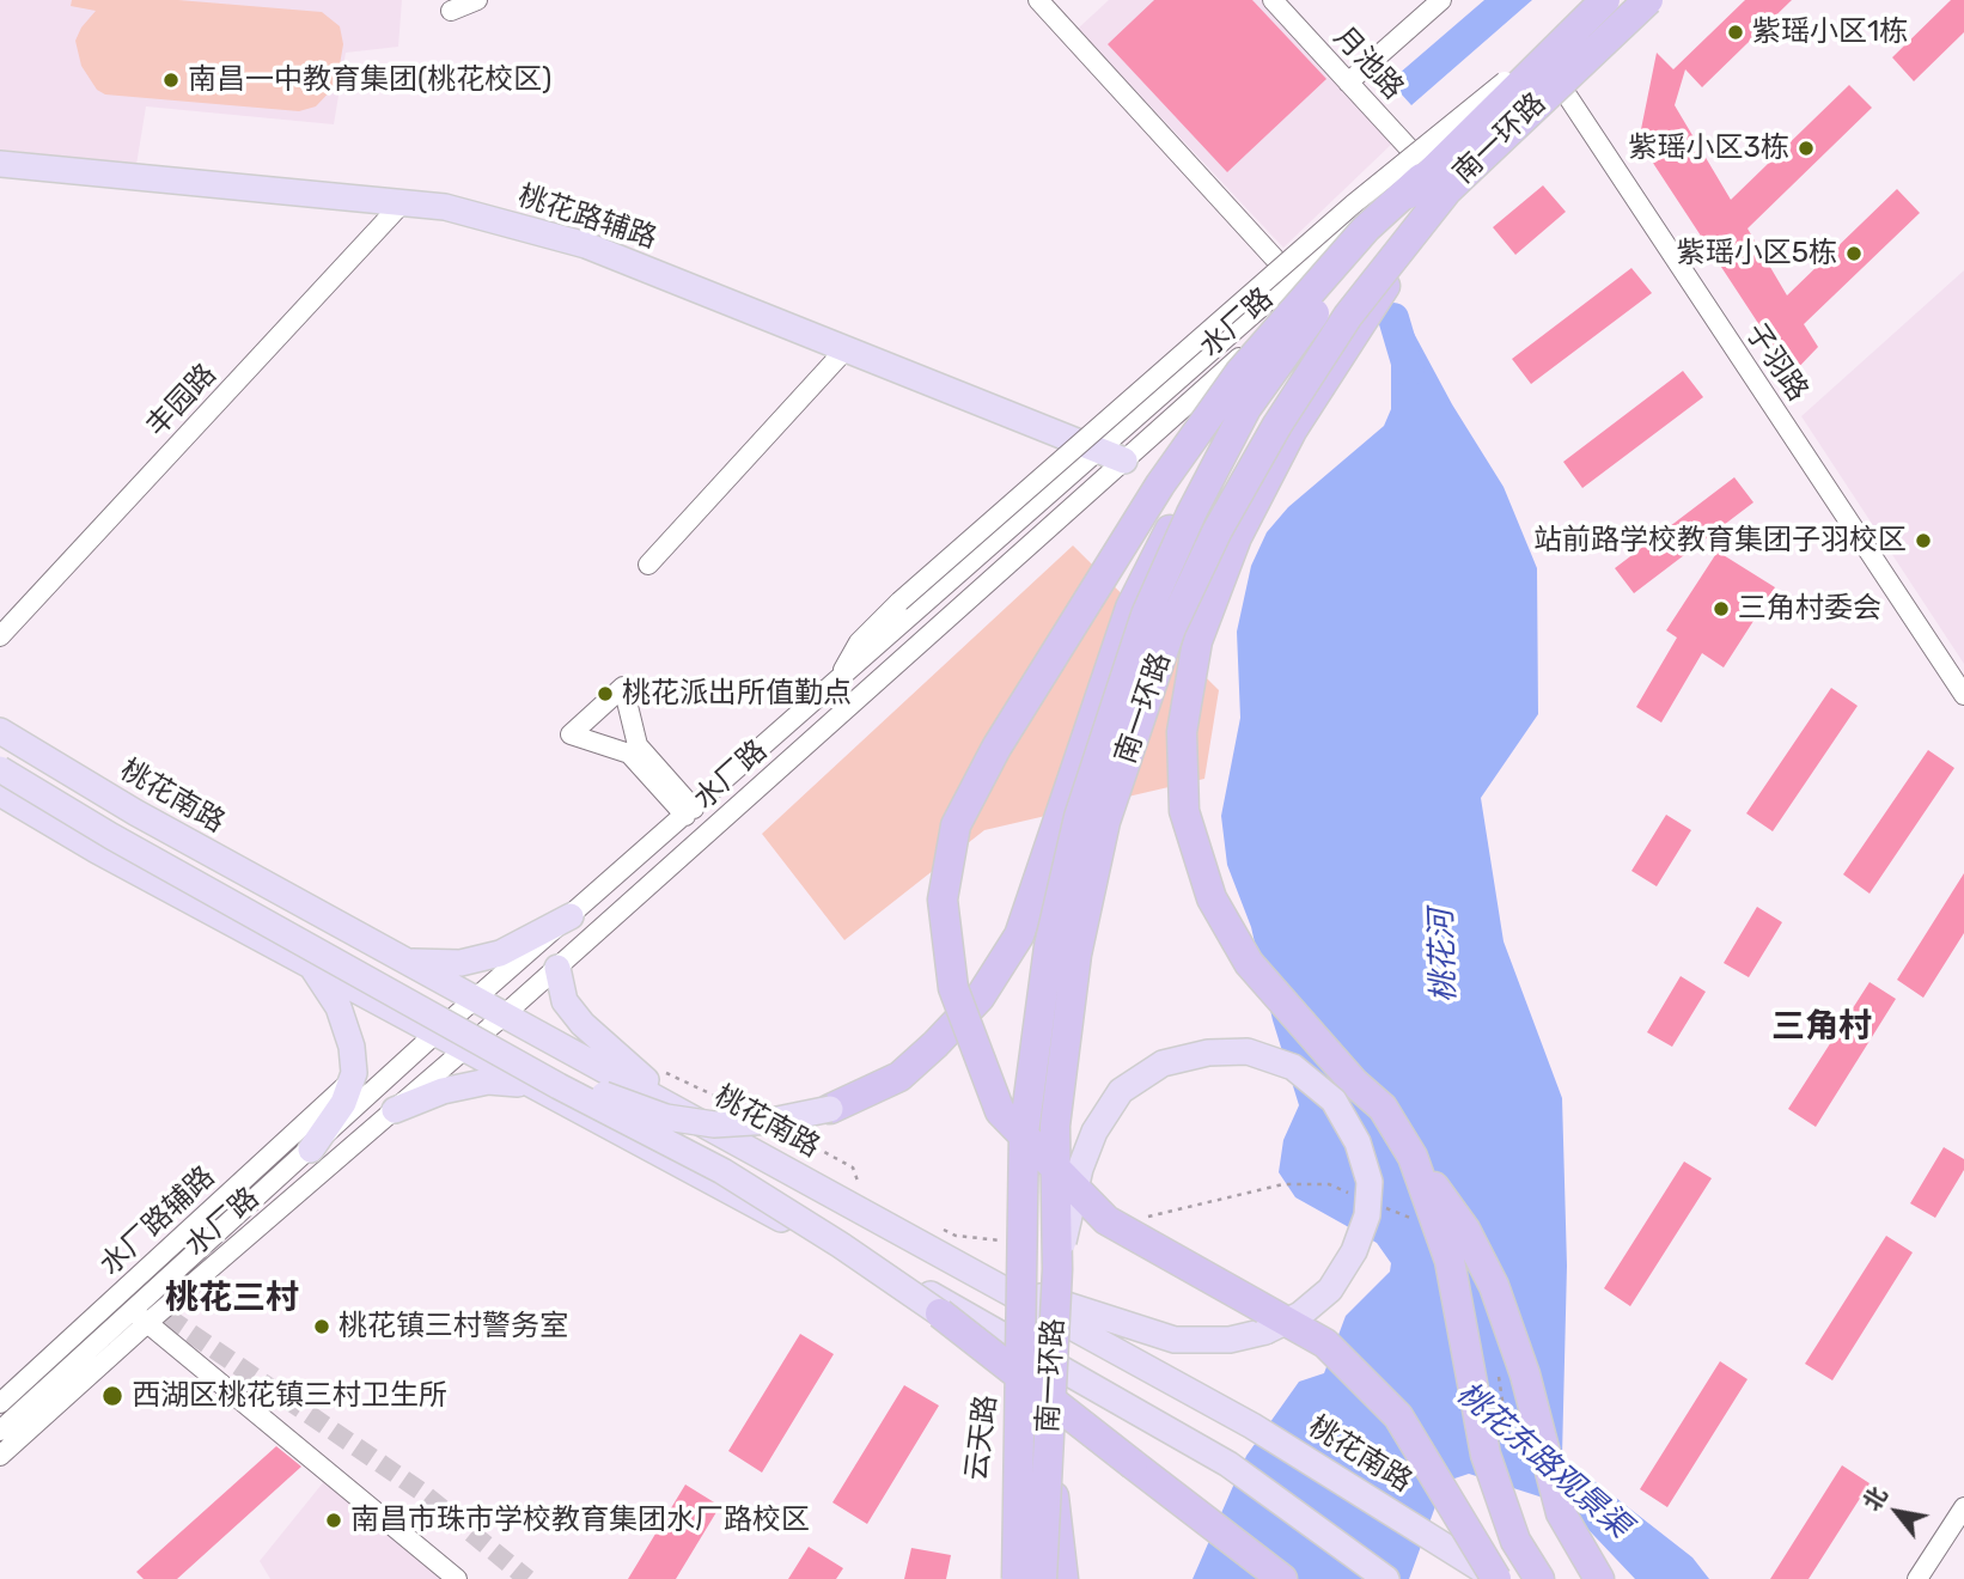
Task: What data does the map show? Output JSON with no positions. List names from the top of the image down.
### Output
{
  "streets": {
    "highway": ["南一环路"],
    "main road": ["桃花路辅路", "桃花南路", "云天路"],
    "street": [
      "月池路",
      "水厂路",
      "子羽路",
      "丰园路",
      "水厂路辅路"
    ]
  },
  "crossings": [
    ["月池路", "南一环路"],
    ["月池路", "水厂路"],
    ["南一环路", "水厂路"],
    ["桃花路辅路", "水厂路"],
    ["桃花路辅路", "丰园路"],
    ["水厂路", "子羽路"],
    ["水厂路", "桃花南路"],
    ["桃花南路", "云天路"]
  ],
  "districts": ["三角村", "桃花三村"],
  "water": ["桃花河", "桃花东路观景渠"],
  "places": [
    "紫瑶小区1栋",
    "南昌一中教育集团(桃花校区)",
    "紫瑶小区3栋",
    "紫瑶小区5栋",
    "站前路学校教育集团子羽校区",
    "三角村委会",
    "桃花派出所值勤点",
    "桃花镇三村警务室",
    "西湖区桃花镇三村卫生所",
    "南昌市珠市学校教育集团水厂路校区"
  ],
  "north": "top left"
}
